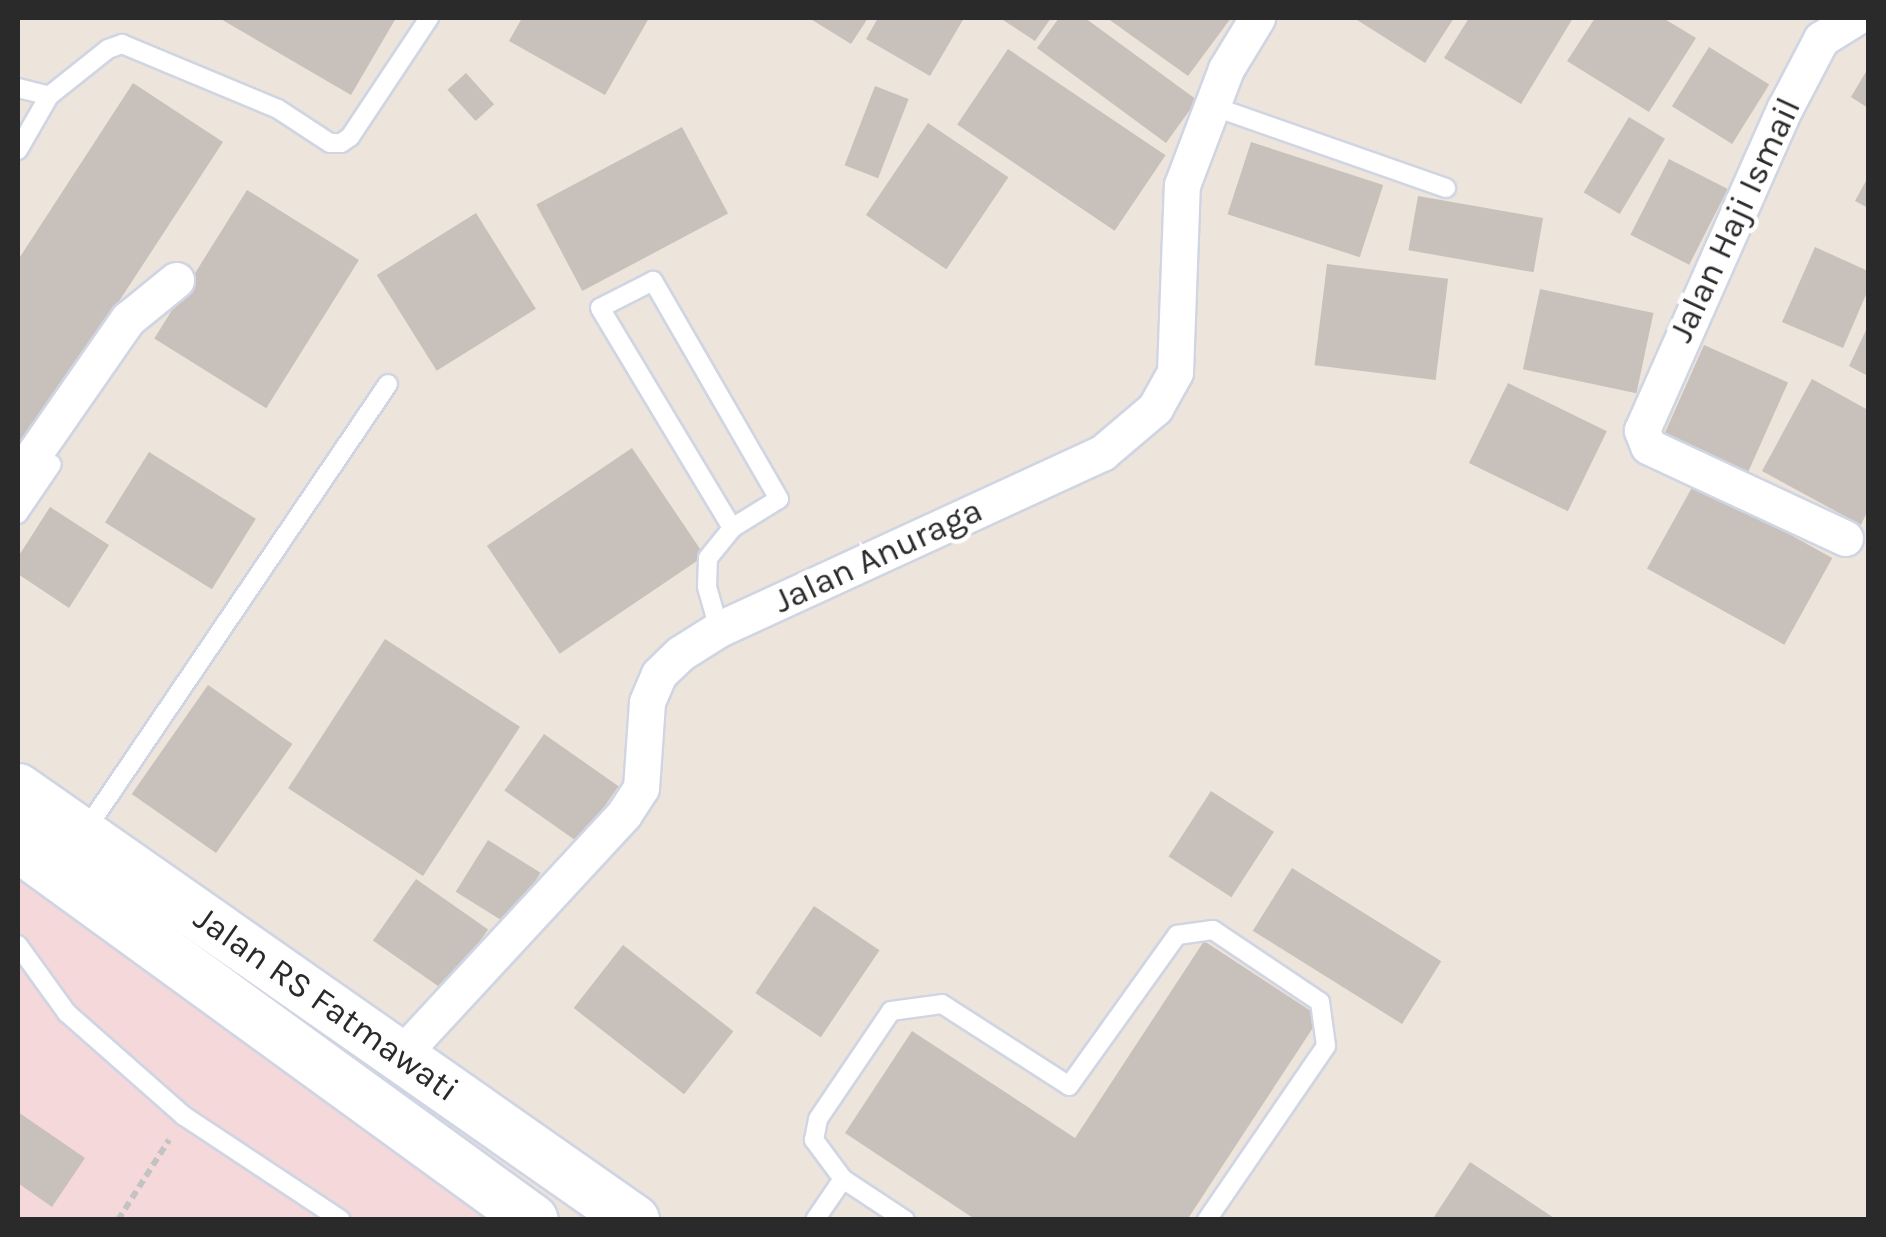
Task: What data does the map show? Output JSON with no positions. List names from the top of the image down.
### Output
{
  "streets": {
    "main road": ["Jalan RS Fatmawati"],
    "street": ["Jalan Haji Ismail", "Jalan Anuraga"]
  },
  "crossings": [
    ["Jalan Anuraga", "Jalan RS Fatmawati"]
  ]
}
